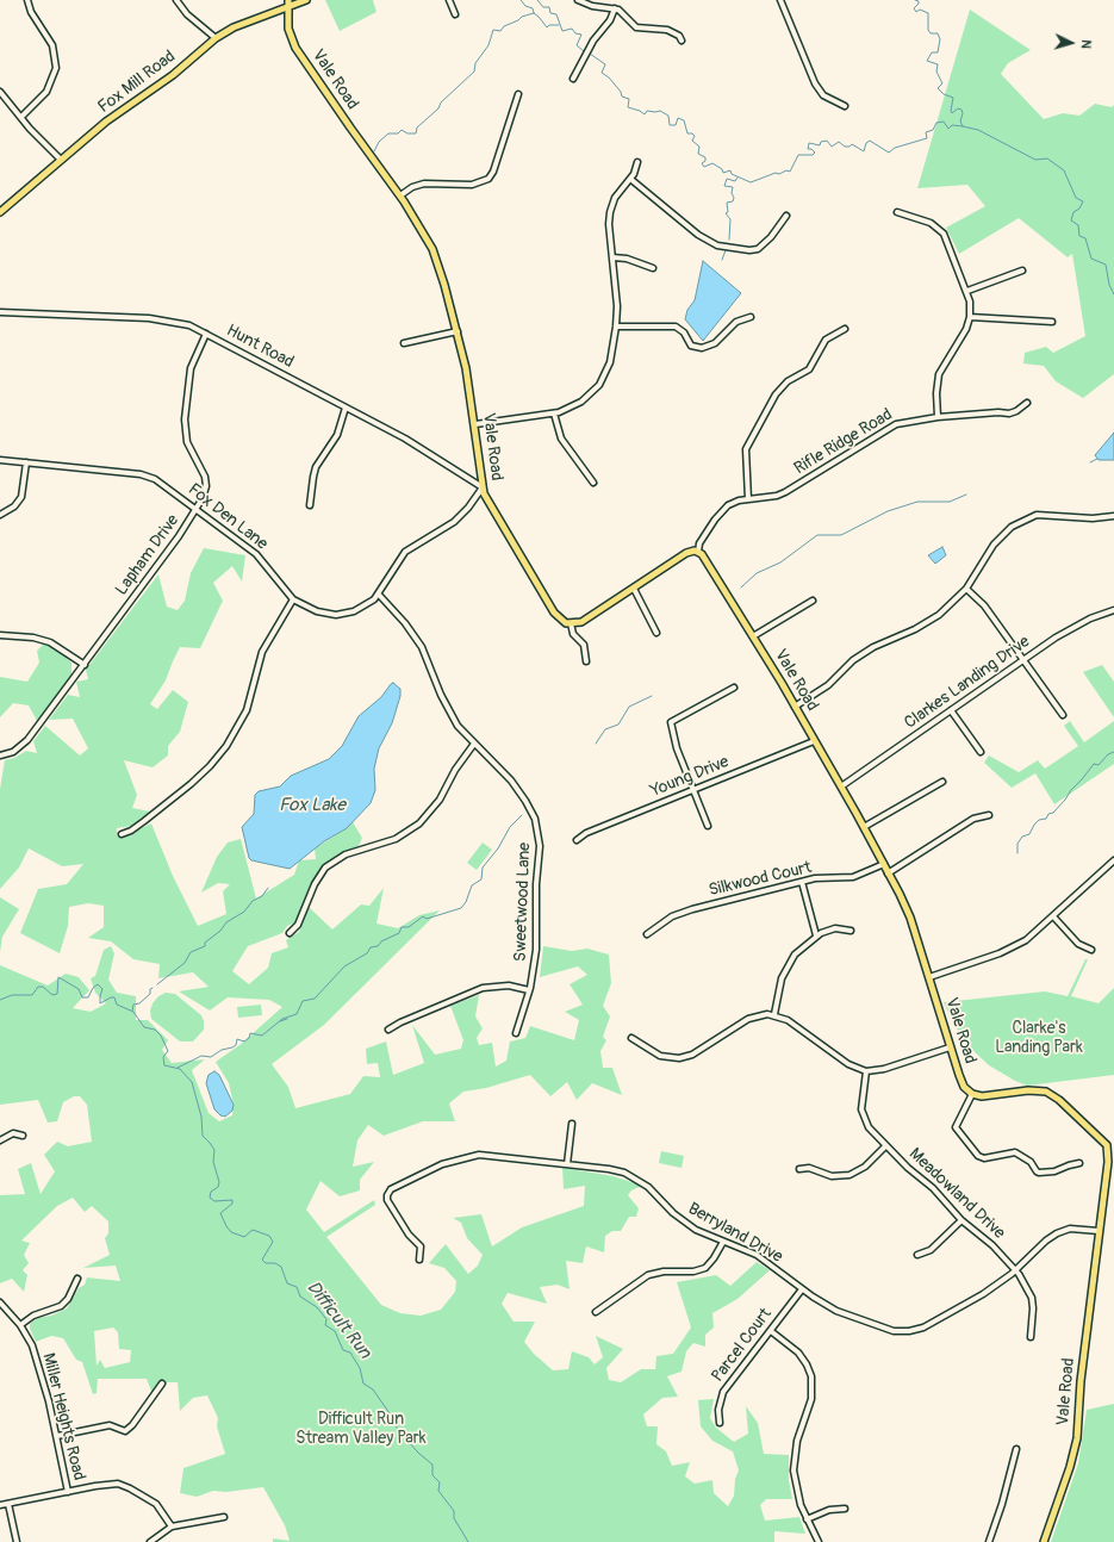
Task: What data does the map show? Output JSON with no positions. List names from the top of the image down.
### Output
{
  "streets": {
    "main road": ["Vale Road", "Fox Mill Road"],
    "street": [
      "Hunt Road",
      "Rifle Ridge Road",
      "Fox Den Lane",
      "Lapham Drive",
      "Clarkes Landing Drive",
      "Young Drive",
      "Silkwood Court",
      "Sweetwood Lane",
      "Meadowland Drive",
      "Berryland Drive",
      "Parcel Court",
      "Miller Heights Road"
    ]
  },
  "crossings": [
    ["Vale Road", "Fox Mill Road"],
    ["Vale Road", "Hunt Road"],
    ["Vale Road", "Rifle Ridge Road"],
    ["Vale Road", "Fox Den Lane"],
    ["Vale Road", "Clarkes Landing Drive"],
    ["Vale Road", "Young Drive"],
    ["Vale Road", "Silkwood Court"],
    ["Vale Road", "Berryland Drive"],
    ["Hunt Road", "Fox Den Lane"],
    ["Hunt Road", "Lapham Drive"],
    ["Fox Den Lane", "Lapham Drive"],
    ["Fox Den Lane", "Sweetwood Lane"],
    ["Meadowland Drive", "Berryland Drive"],
    ["Berryland Drive", "Parcel Court"]
  ],
  "water": ["Fox Lake", "Difficult Run"],
  "parks": ["Clarke's Landing Park", "Difficult Run Stream Valley Park"],
  "north": "right"
}
